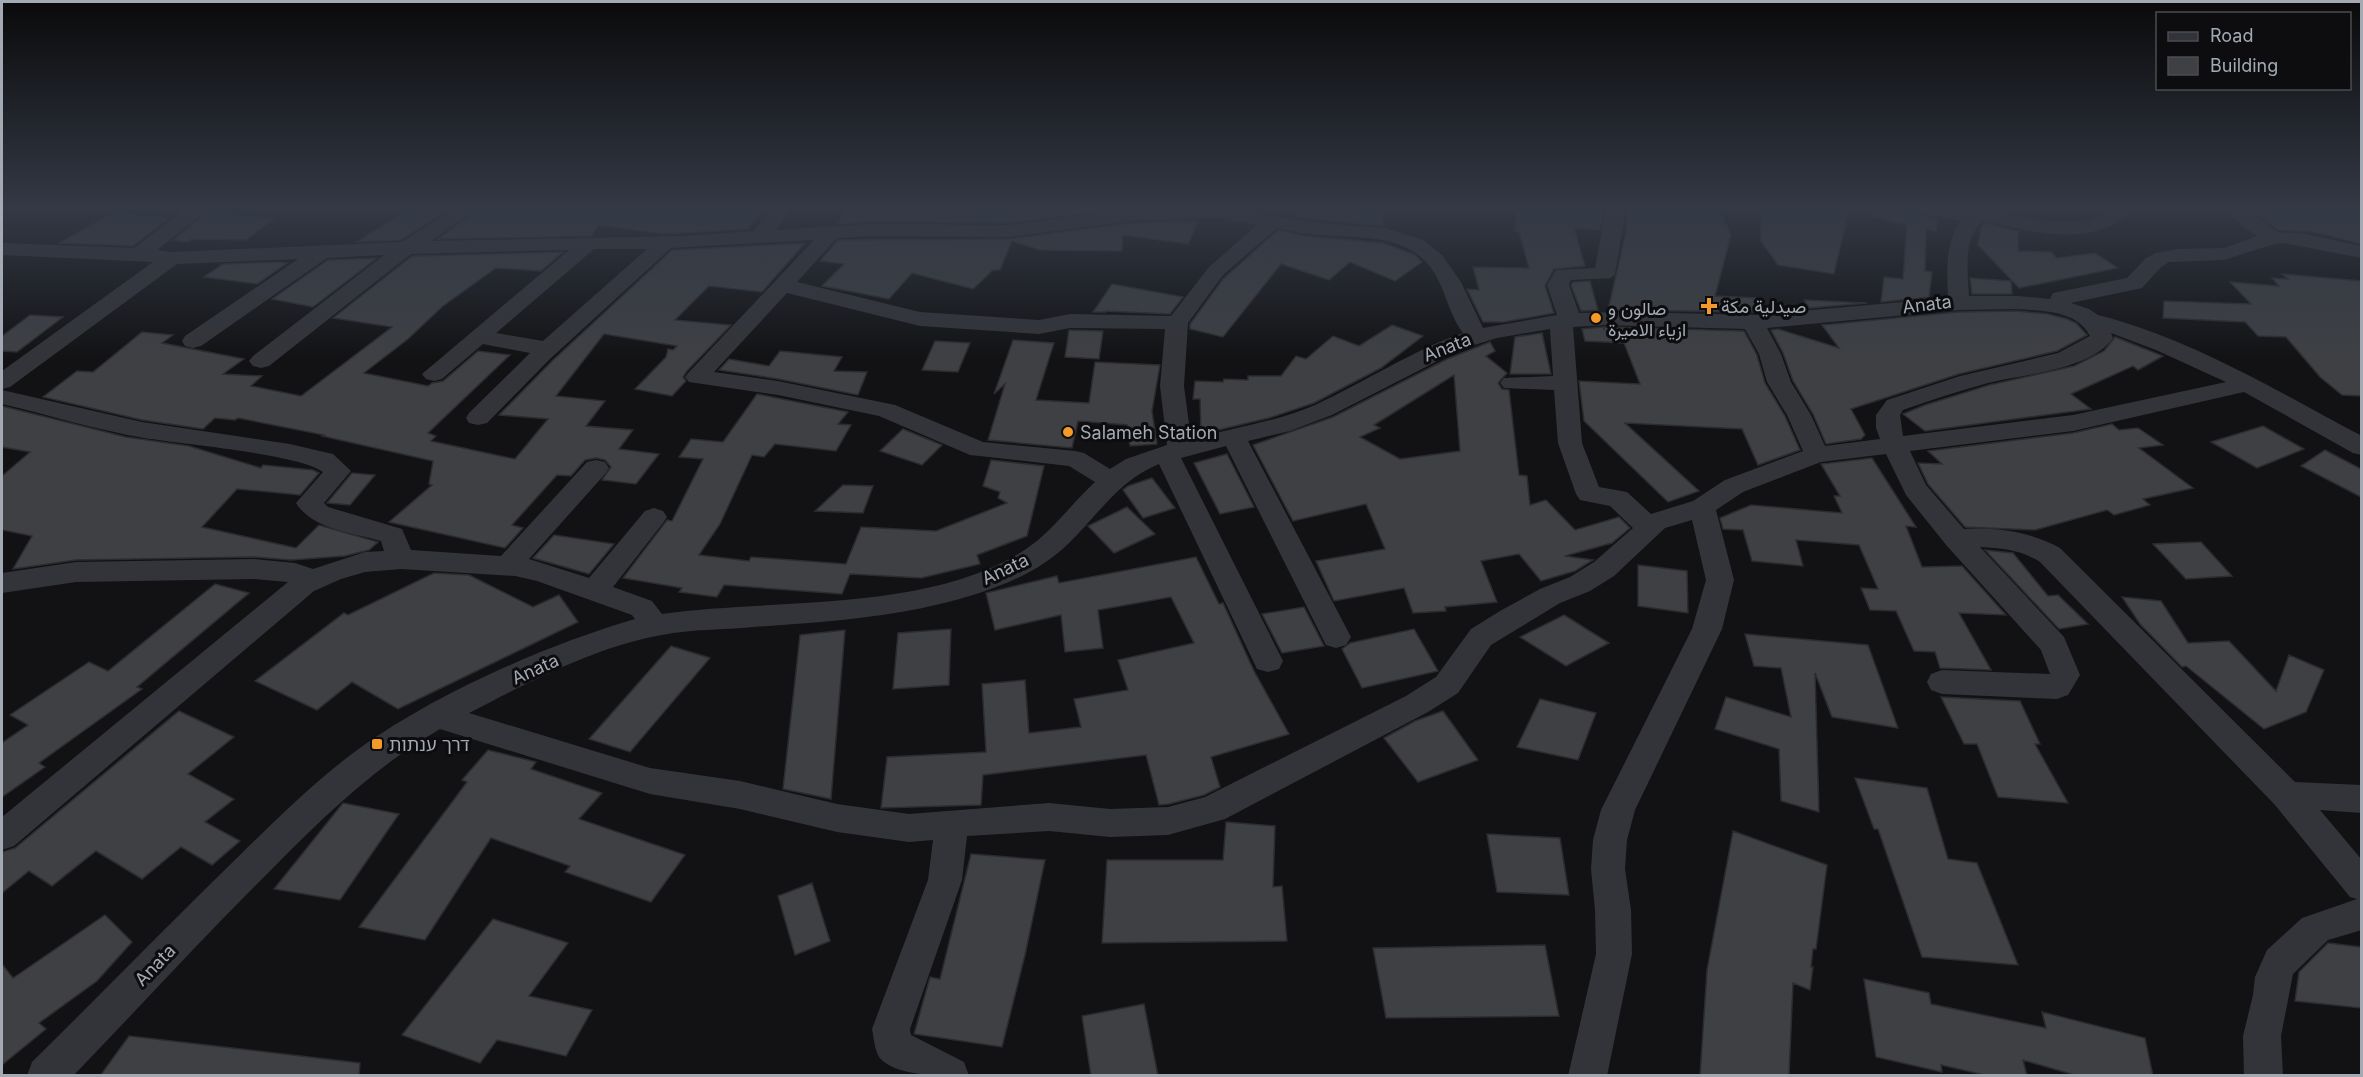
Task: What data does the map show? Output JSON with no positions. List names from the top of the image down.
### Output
{
  "streets": {
    "street": ["Anata"]
  },
  "places": {
    "health": ["صيدلية مكة"],
    "other": ["صالون و ازياء الاميرة", "Salameh Station"],
    "transit": ["דרך ענתות"]
  },
  "legend": ["Road", "Building"]
}
